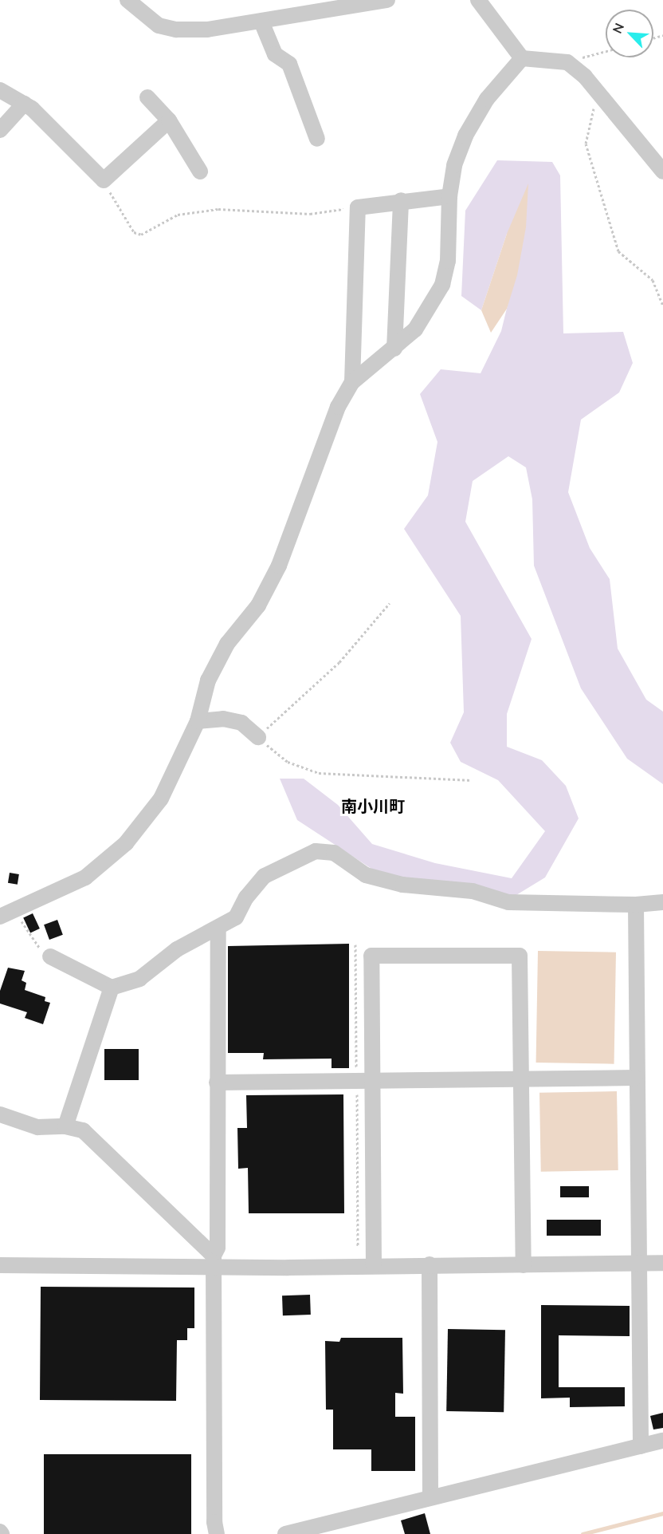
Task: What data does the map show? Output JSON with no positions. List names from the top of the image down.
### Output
{
  "districts": ["南小川町"],
  "north": "top left"
}
